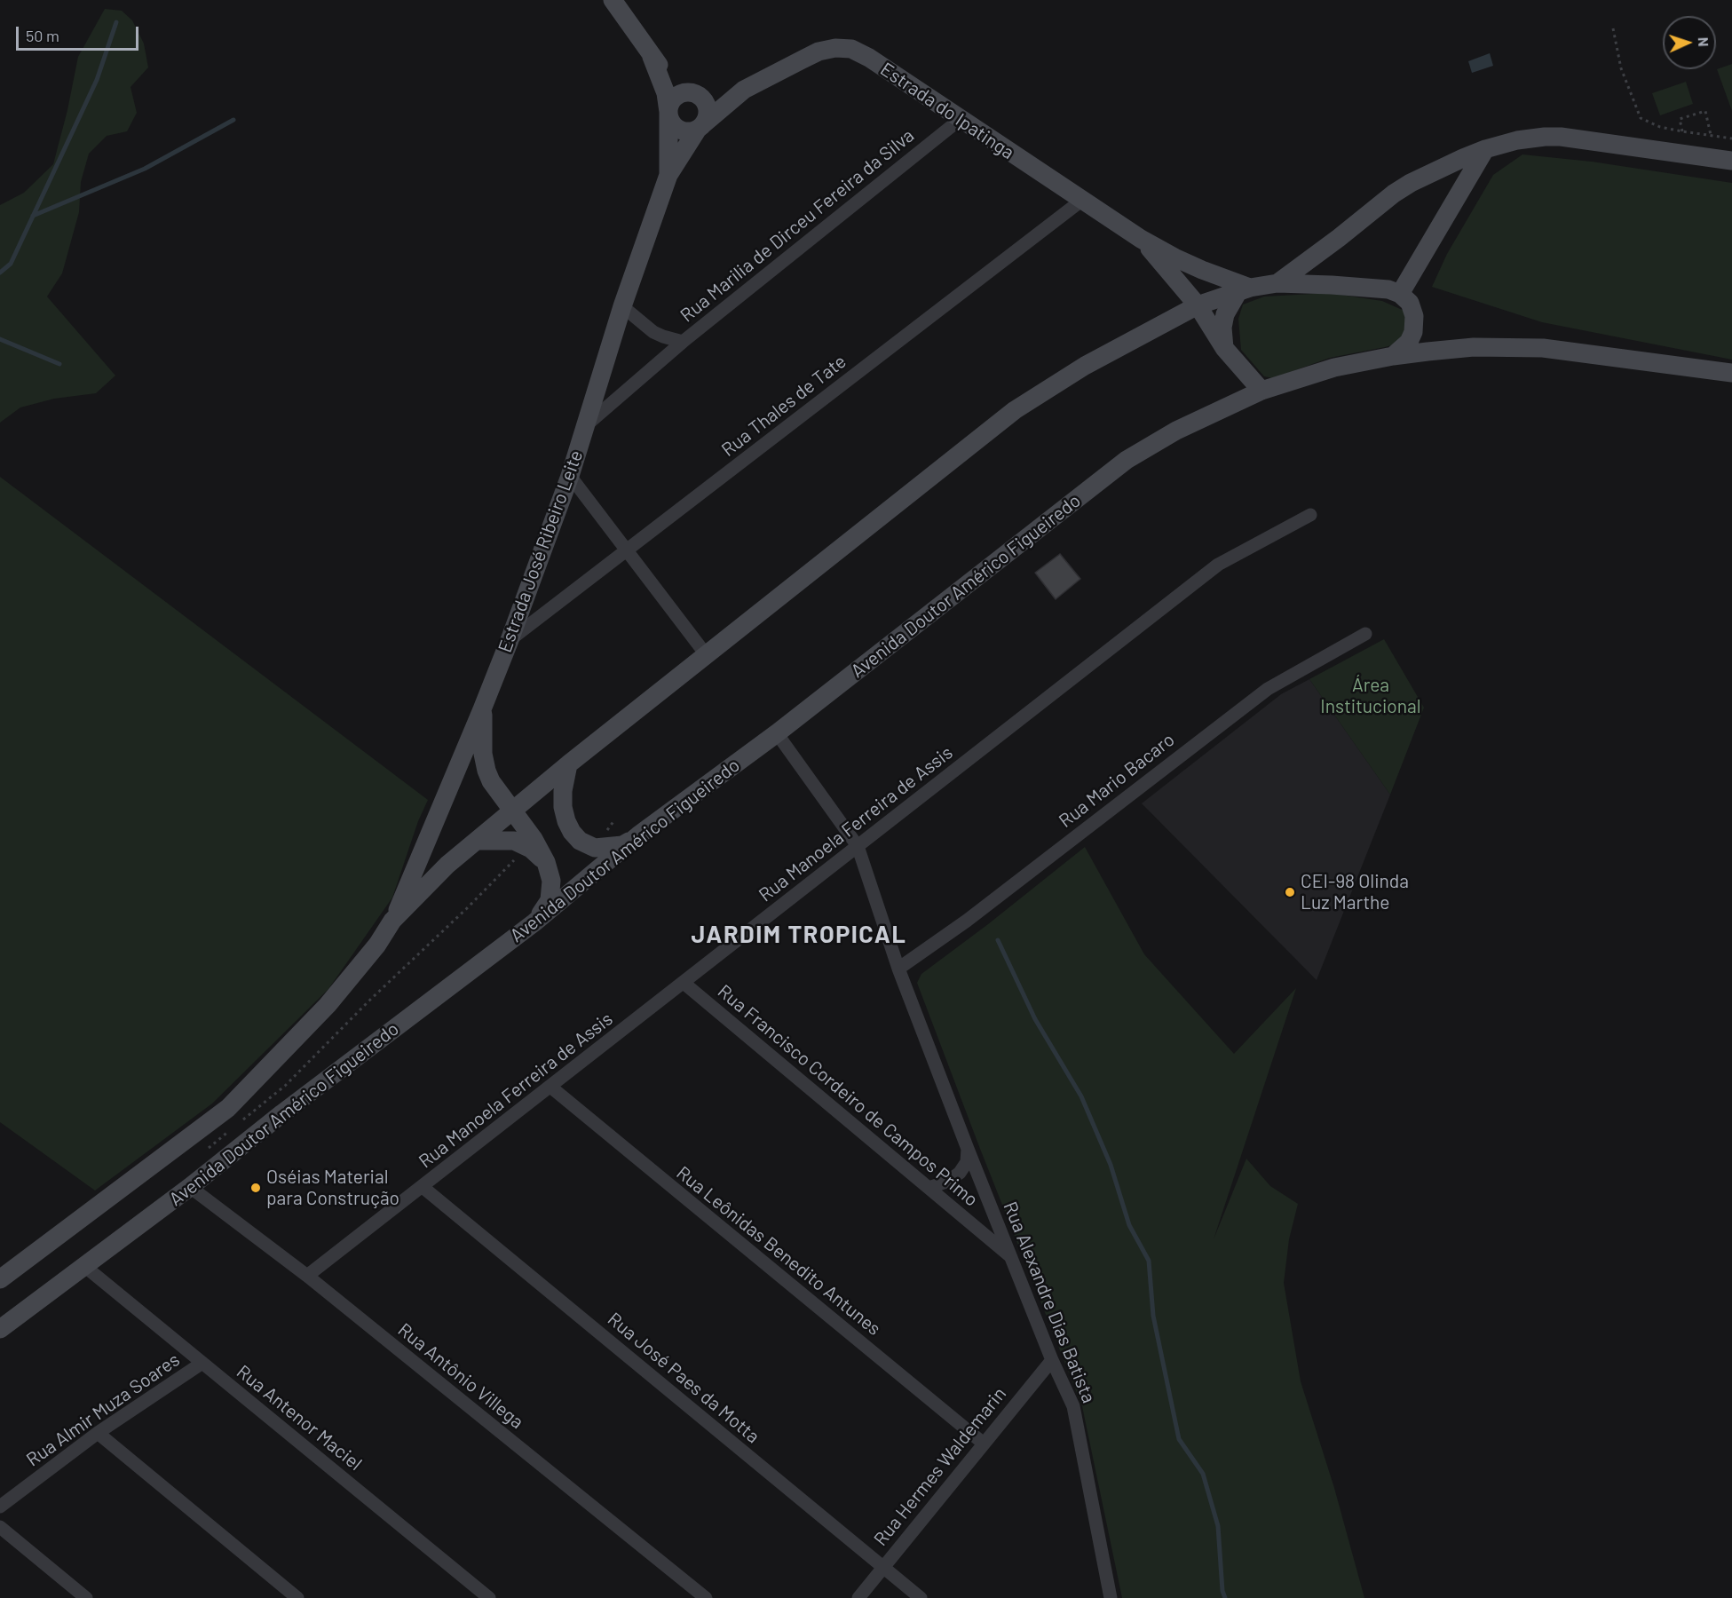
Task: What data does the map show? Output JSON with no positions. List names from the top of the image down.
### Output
{
  "streets": {
    "main road": ["Estrada do Ipatinga", "Estrada José Ribeiro Leite", "Avenida Doutor Américo Figueiredo"],
    "street": [
      "Rua Marilia de Dirceu Fereira da Silva",
      "Rua Thales de Tate",
      "Rua Mario Bacaro",
      "Rua Manoela Ferreira de Assis",
      "Rua Francisco Cordeiro de Campos Primo",
      "Rua Leônidas Benedito Antunes",
      "Rua Alexandre Dias Batista",
      "Rua Antônio Villega",
      "Rua José Paes da Motta",
      "Rua Almir Muza Soares",
      "Rua Antenor Maciel",
      "Rua Hermes Waldemarin"
    ]
  },
  "crossings": [
    ["Estrada do Ipatinga", "Rua Marilia de Dirceu Fereira da Silva"],
    ["Estrada do Ipatinga", "Rua Thales de Tate"],
    ["Estrada do Ipatinga", "Estrada José Ribeiro Leite"],
    ["Rua Marilia de Dirceu Fereira da Silva", "Estrada José Ribeiro Leite"],
    ["Rua Thales de Tate", "Estrada José Ribeiro Leite"],
    ["Avenida Doutor Américo Figueiredo", "Rua Alexandre Dias Batista"],
    ["Avenida Doutor Américo Figueiredo", "Rua Antônio Villega"],
    ["Avenida Doutor Américo Figueiredo", "Rua Antenor Maciel"],
    ["Rua Mario Bacaro", "Rua Alexandre Dias Batista"],
    ["Rua Manoela Ferreira de Assis", "Rua Francisco Cordeiro de Campos Primo"],
    ["Rua Manoela Ferreira de Assis", "Rua Leônidas Benedito Antunes"],
    ["Rua Manoela Ferreira de Assis", "Rua Alexandre Dias Batista"],
    ["Rua Manoela Ferreira de Assis", "Rua Antônio Villega"],
    ["Rua Manoela Ferreira de Assis", "Rua José Paes da Motta"],
    ["Rua Francisco Cordeiro de Campos Primo", "Rua Alexandre Dias Batista"],
    ["Rua Leônidas Benedito Antunes", "Rua Hermes Waldemarin"],
    ["Rua Alexandre Dias Batista", "Rua Hermes Waldemarin"],
    ["Rua José Paes da Motta", "Rua Hermes Waldemarin"],
    ["Rua Almir Muza Soares", "Rua Antenor Maciel"]
  ],
  "districts": ["JARDIM TROPICAL"],
  "parks": ["Área Institucional"],
  "places": ["CEI-98 Olinda Luz Marthe", "Oséias Material para Construção"],
  "scale_bar": "50 m",
  "north": "right"
}
